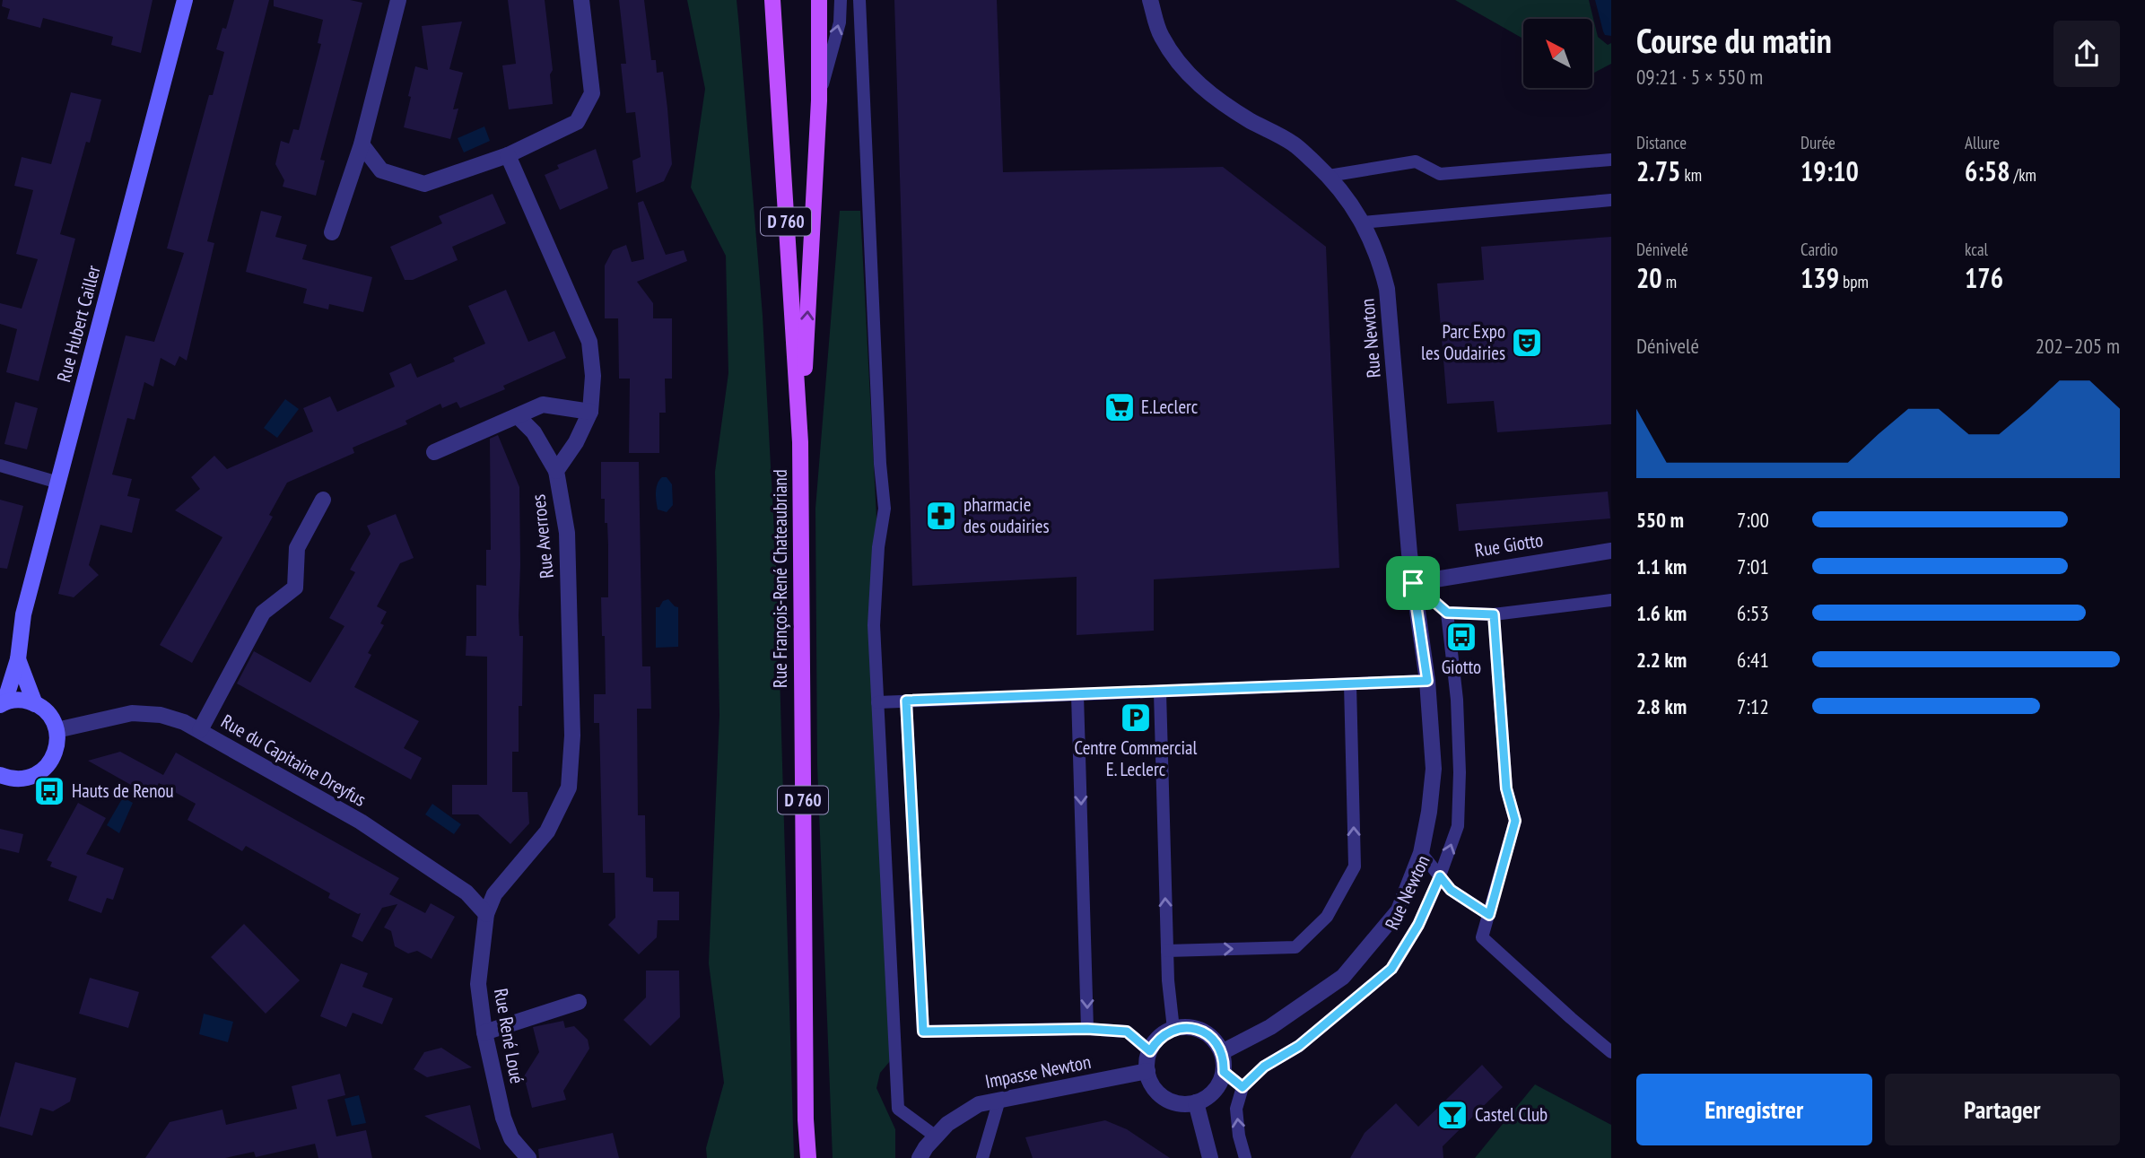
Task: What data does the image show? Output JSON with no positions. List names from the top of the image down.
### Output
{
  "streets": {
    "main road": ["D 760", "Rue François-René Chateaubriand"],
    "street": [
      "Rue Hubert Cailler",
      "Rue Newton",
      "Rue Averroes",
      "Rue Giotto",
      "Rue du Capitaine Dreyfus",
      "Rue René Loué",
      "Impasse Newton"
    ]
  },
  "crossings": [
    ["Rue Newton", "Rue Giotto"],
    ["Rue Newton", "Impasse Newton"],
    ["Rue Averroes", "Rue du Capitaine Dreyfus"],
    ["Rue Averroes", "Rue René Loué"],
    ["Rue du Capitaine Dreyfus", "Rue René Loué"]
  ],
  "places": {
    "theatre": ["Parc Expo les Oudairies"],
    "supermarket": ["E.Leclerc"],
    "pharmacy": ["pharmacie des oudairies"],
    "bus stop": ["Giotto", "Hauts de Renou"],
    "parking": ["Centre Commercial E. Leclerc"],
    "bar": ["Castel Club"]
  },
  "north": "top left",
  "page": {
    "heading": ["Course du matin", "09:21 · 5 × 550 m"],
    "stats": [
      ["Distance", "2.75 km"],
      ["Durée", "19:10"],
      ["Allure", "6:58 /km"],
      ["Dénivelé", "20 m"],
      ["Cardio", "139 bpm"],
      ["kcal", "176"]
    ],
    "chart": ["Dénivelé", "202–205 m"],
    "list": [
      {
        "name": "550 m",
        "note": "7:00"
      },
      {
        "name": "1.1 km",
        "note": "7:01"
      },
      {
        "name": "1.6 km",
        "note": "6:53"
      },
      {
        "name": "2.2 km",
        "note": "6:41"
      },
      {
        "name": "2.8 km",
        "note": "7:12"
      }
    ],
    "buttons": ["Enregistrer", "Partager"]
  }
}
